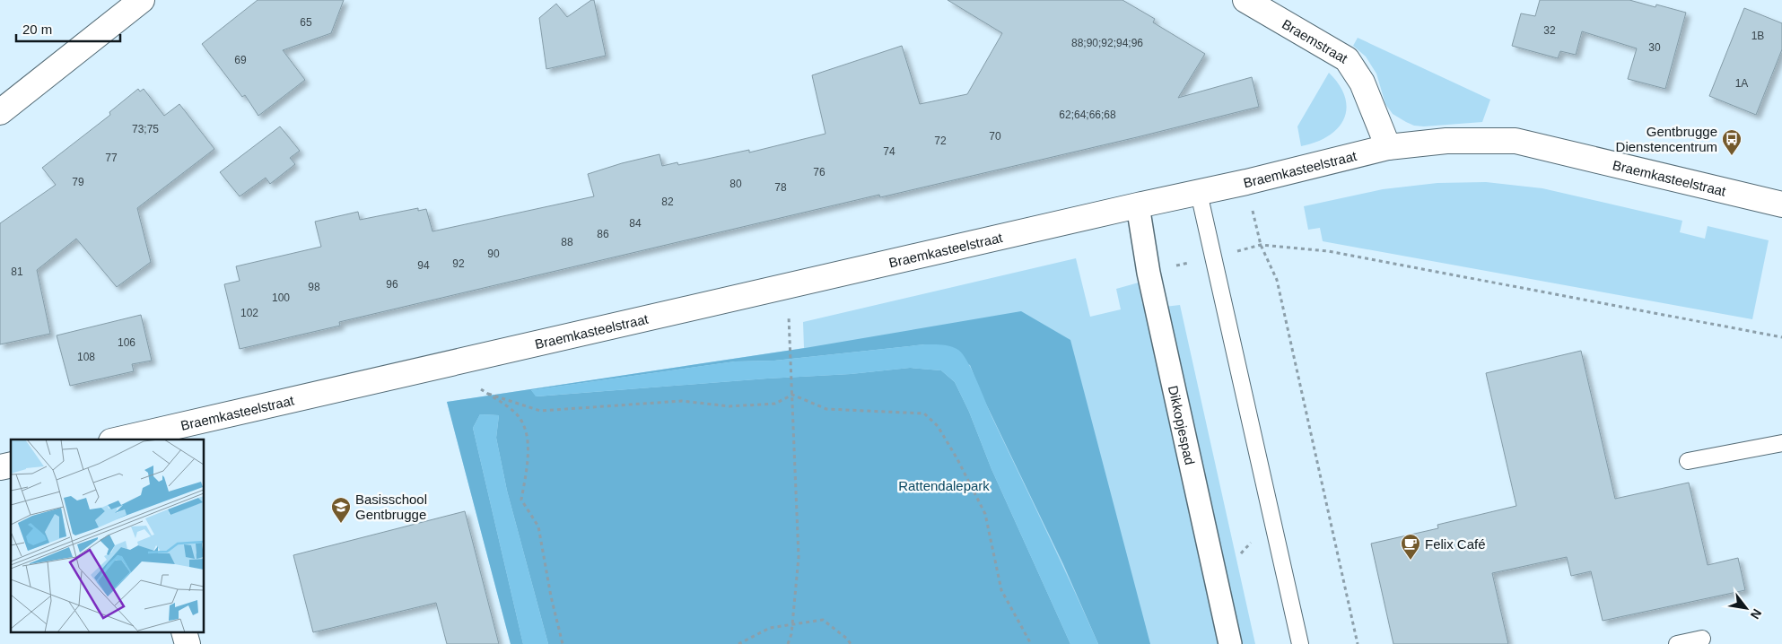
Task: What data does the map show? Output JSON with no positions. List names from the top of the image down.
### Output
{
  "streets": {
    "street": ["Braemstraat", "Braemkasteelstraat", "Dikkopjespad"]
  },
  "crossings": [
    ["Braemstraat", "Braemkasteelstraat"],
    ["Braemkasteelstraat", "Dikkopjespad"]
  ],
  "parks": ["Rattendalepark"],
  "places": {
    "bus stop": ["Gentbrugge Dienstencentrum"],
    "school or university": ["Basisschool Gentbrugge"],
    "cafe": ["Felix Café"]
  },
  "house_numbers": [
    "65",
    "32",
    "1B",
    "88;90;92;94;96",
    "30",
    "69",
    "1A",
    "62;64;66;68",
    "73;75",
    "70",
    "72",
    "74",
    "77",
    "76",
    "79",
    "80",
    "78",
    "82",
    "84",
    "86",
    "88",
    "90",
    "92",
    "94",
    "81",
    "96",
    "98",
    "100",
    "102",
    "106",
    "108"
  ],
  "scale_bar": "20 m",
  "north": "bottom right"
}
